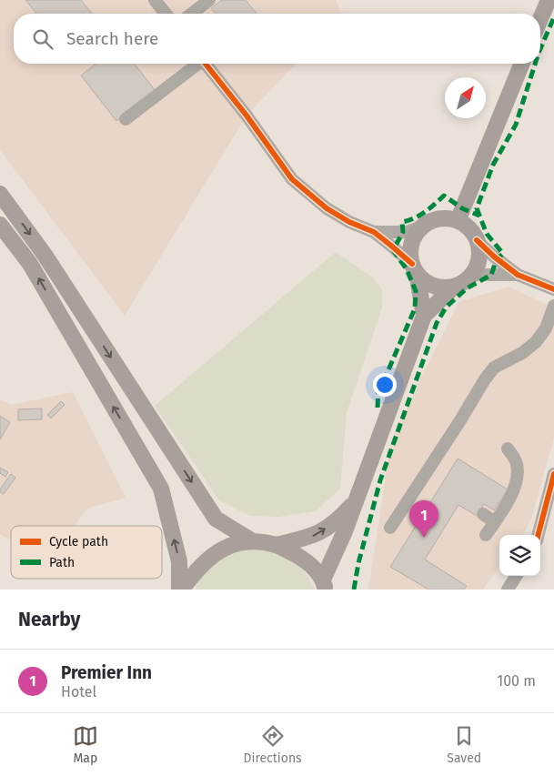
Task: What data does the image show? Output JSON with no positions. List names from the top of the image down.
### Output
{
  "legend": ["Cycle path", "Path"],
  "north": "top right",
  "page": {
    "search": "Search here",
    "pins": "1",
    "heading": "Nearby",
    "list": [
      {
        "mark": "1",
        "name": "Premier Inn",
        "note": "Hotel",
        "value": "100 m"
      }
    ],
    "nav": ["Map", "Directions", "Saved"]
  }
}
